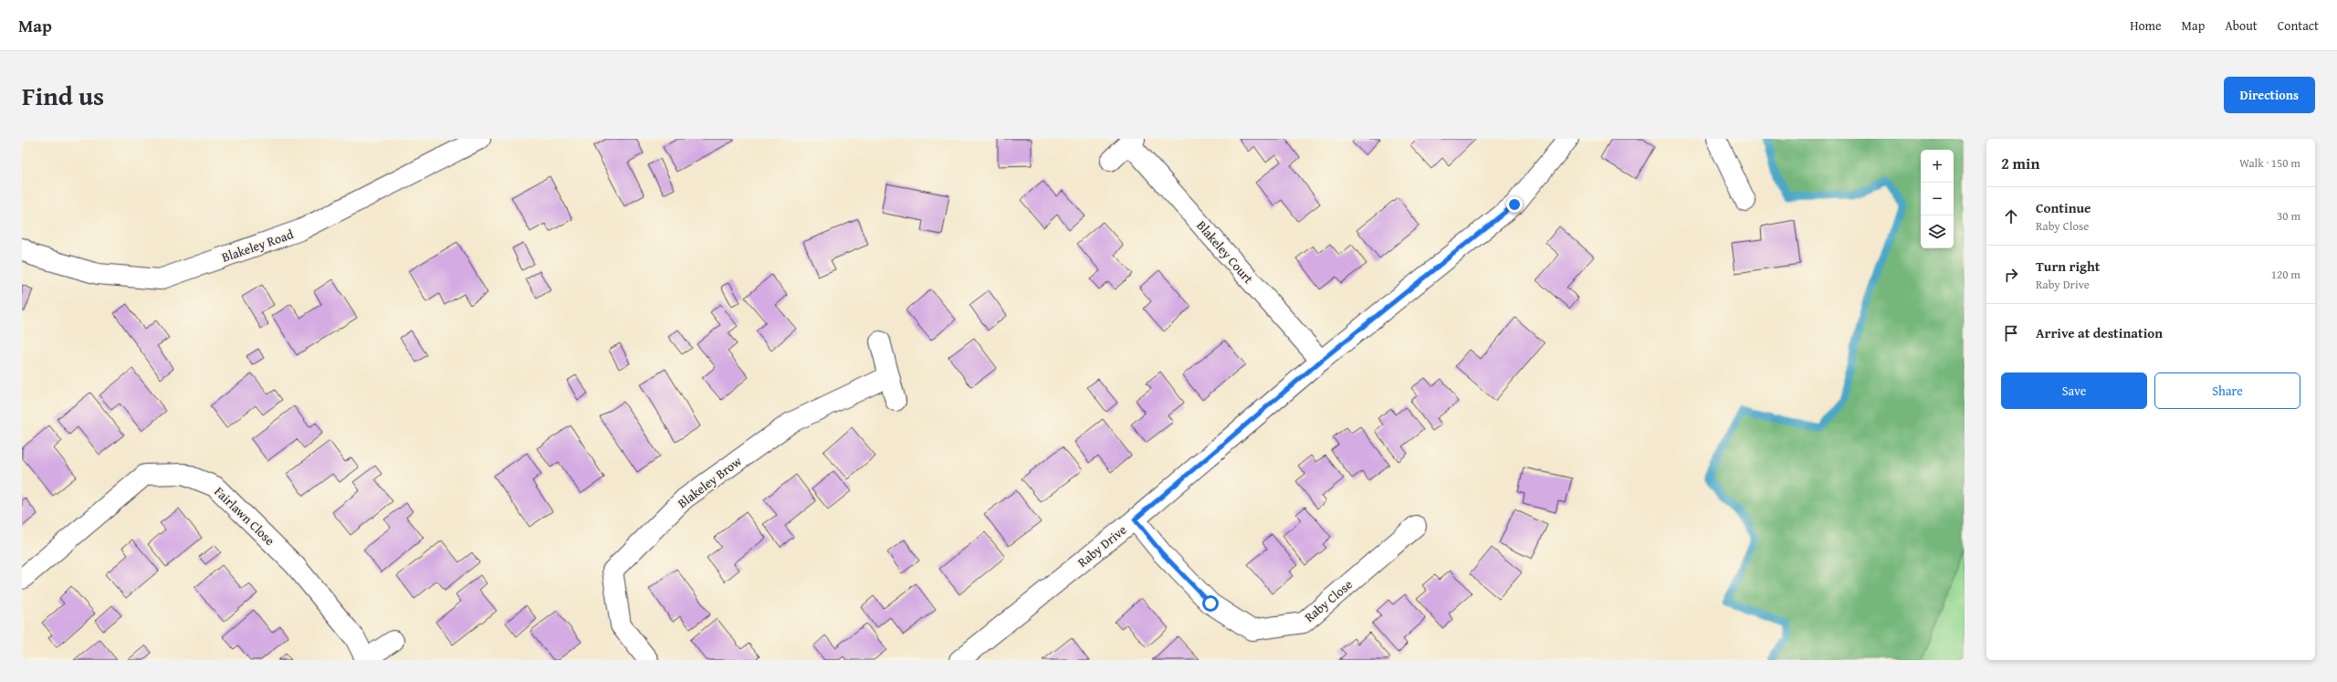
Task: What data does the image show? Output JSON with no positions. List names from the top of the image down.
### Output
{
  "streets": {
    "street": [
      "Blakeley Road",
      "Blakeley Court",
      "Blakeley Brow",
      "Fairlawn Close",
      "Raby Drive",
      "Raby Close"
    ]
  },
  "crossings": [
    ["Blakeley Court", "Raby Drive"],
    ["Raby Drive", "Raby Close"]
  ],
  "page": {
    "header": "Map",
    "nav": [
      "Home",
      "Map",
      "About",
      "Contact"
    ],
    "title": "Find us",
    "buttons": [
      "Directions",
      ["Save", "Share"]
    ],
    "heading": ["2 min", "Walk · 150 m"],
    "map_buttons": ["+", "−"],
    "list": [
      ["Continue", "Raby Close", "30 m"],
      ["Turn right", "Raby Drive", "120 m"],
      "Arrive at destination"
    ]
  }
}
